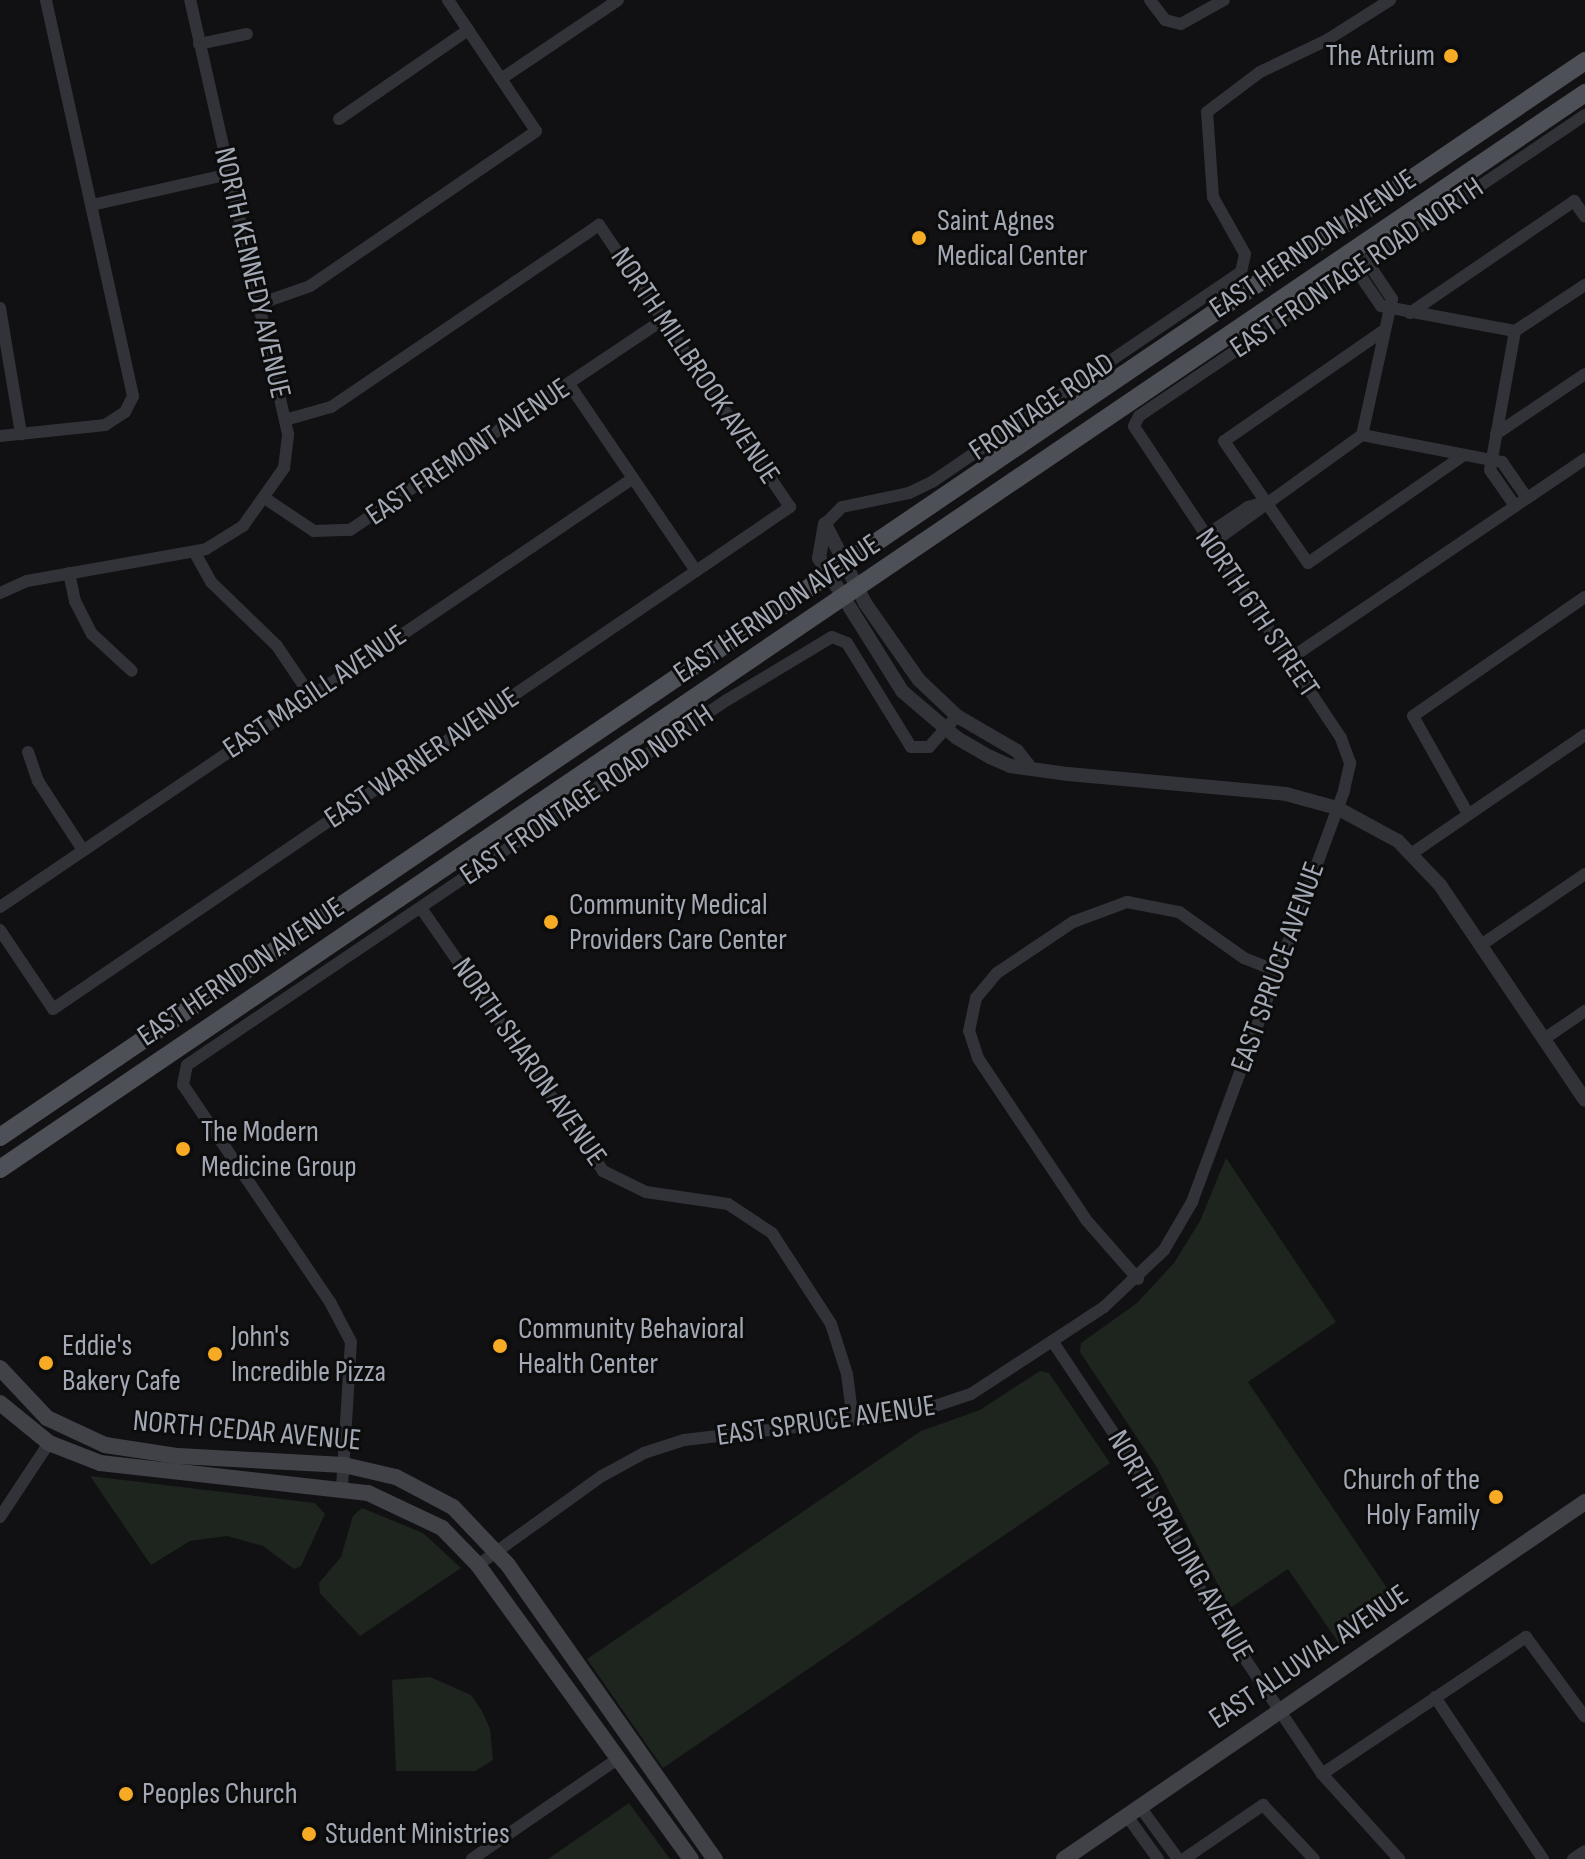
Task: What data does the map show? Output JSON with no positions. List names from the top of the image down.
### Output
{
  "streets": {
    "main road": ["EAST HERNDON AVENUE", "NORTH CEDAR AVENUE", "EAST ALLUVIAL AVENUE"],
    "street": [
      "EAST FRONTAGE ROAD NORTH",
      "NORTH KENNEDY AVENUE",
      "NORTH MILLBROOK AVENUE",
      "FRONTAGE ROAD",
      "EAST FREMONT AVENUE",
      "NORTH 6TH STREET",
      "EAST MAGILL AVENUE",
      "EAST WARNER AVENUE",
      "EAST SPRUCE AVENUE",
      "NORTH SHARON AVENUE",
      "NORTH SPALDING AVENUE"
    ]
  },
  "crossings": [
    ["EAST FRONTAGE ROAD NORTH", "NORTH 6TH STREET"],
    ["EAST FRONTAGE ROAD NORTH", "NORTH SHARON AVENUE"],
    ["EAST FRONTAGE ROAD NORTH", "NORTH CEDAR AVENUE"],
    ["NORTH KENNEDY AVENUE", "NORTH MILLBROOK AVENUE"],
    ["NORTH KENNEDY AVENUE", "EAST FREMONT AVENUE"],
    ["NORTH MILLBROOK AVENUE", "EAST FREMONT AVENUE"],
    ["NORTH MILLBROOK AVENUE", "EAST WARNER AVENUE"],
    ["NORTH 6TH STREET", "EAST SPRUCE AVENUE"],
    ["EAST SPRUCE AVENUE", "NORTH SHARON AVENUE"],
    ["EAST SPRUCE AVENUE", "NORTH CEDAR AVENUE"],
    ["EAST SPRUCE AVENUE", "NORTH SPALDING AVENUE"],
    ["NORTH SPALDING AVENUE", "EAST ALLUVIAL AVENUE"]
  ],
  "places": [
    "The Atrium",
    "Saint Agnes Medical Center",
    "Community Medical Providers Care Center",
    "The Modern Medicine Group",
    "Community Behavioral Health Center",
    "John's Incredible Pizza",
    "Eddie's Bakery Cafe",
    "Church of the Holy Family",
    "Peoples Church",
    "Student Ministries"
  ]
}
